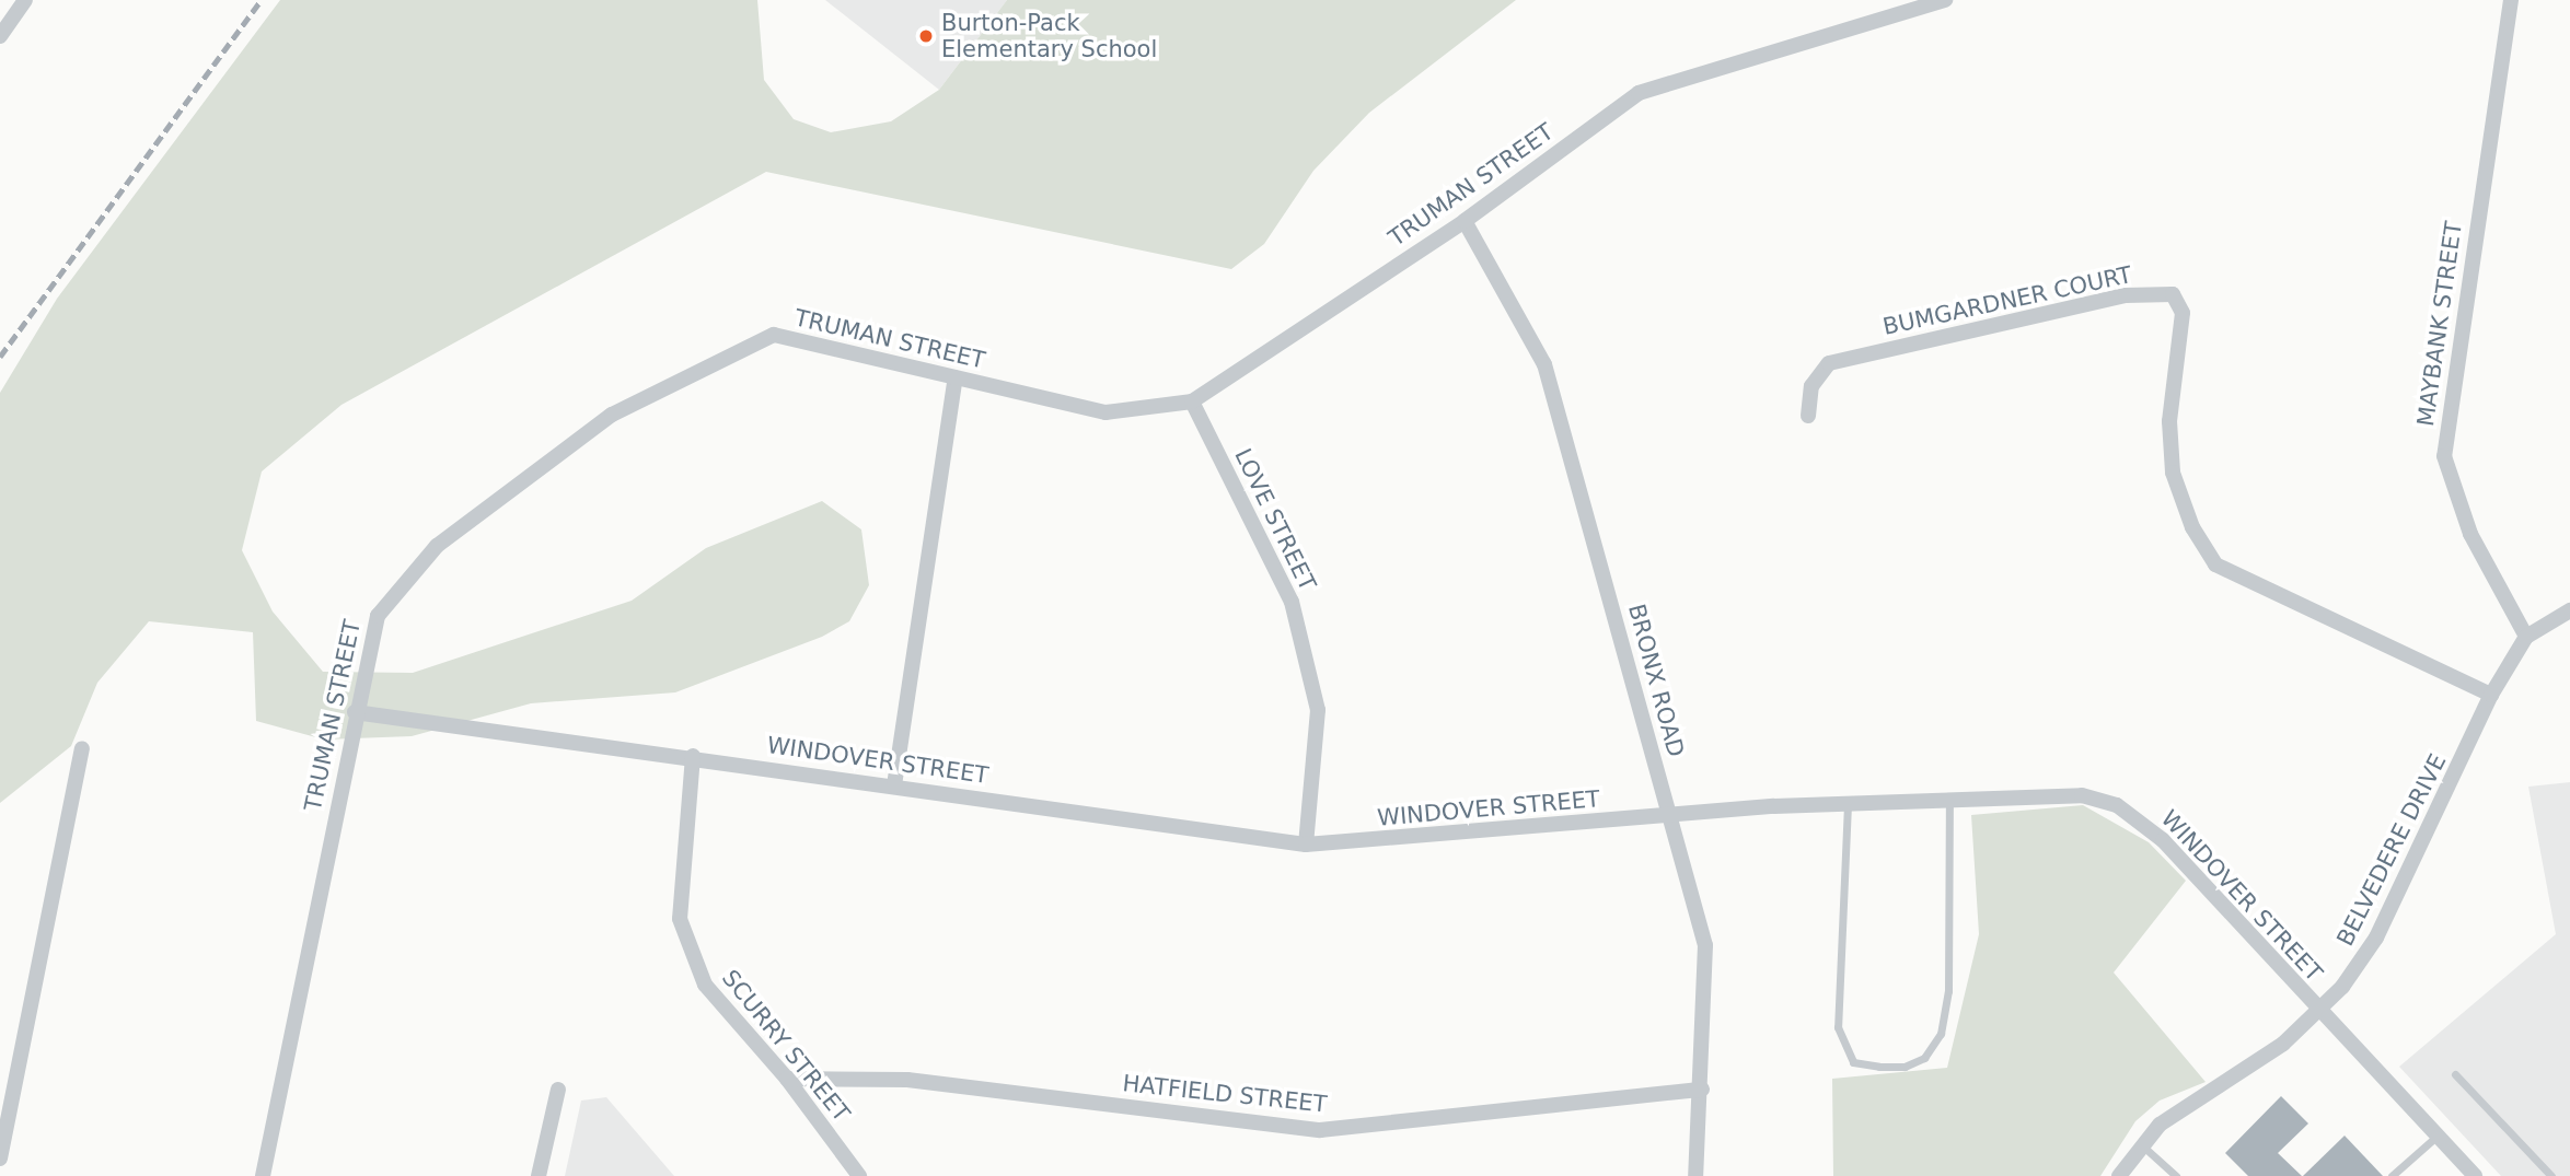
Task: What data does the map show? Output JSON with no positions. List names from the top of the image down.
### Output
{
  "streets": {
    "street": [
      "TRUMAN STREET",
      "BUMGARDNER COURT",
      "MAYBANK STREET",
      "LOVE STREET",
      "BRONX ROAD",
      "WINDOVER STREET",
      "BELVEDERE DRIVE",
      "SCURRY STREET",
      "HATFIELD STREET"
    ]
  },
  "crossings": [
    ["TRUMAN STREET", "LOVE STREET"],
    ["TRUMAN STREET", "BRONX ROAD"],
    ["TRUMAN STREET", "WINDOVER STREET"],
    ["BUMGARDNER COURT", "BELVEDERE DRIVE"],
    ["MAYBANK STREET", "BELVEDERE DRIVE"],
    ["LOVE STREET", "WINDOVER STREET"],
    ["BRONX ROAD", "WINDOVER STREET"],
    ["BRONX ROAD", "HATFIELD STREET"],
    ["WINDOVER STREET", "BELVEDERE DRIVE"],
    ["WINDOVER STREET", "SCURRY STREET"],
    ["SCURRY STREET", "HATFIELD STREET"]
  ],
  "places": ["Burton-Pack Elementary School"]
}
